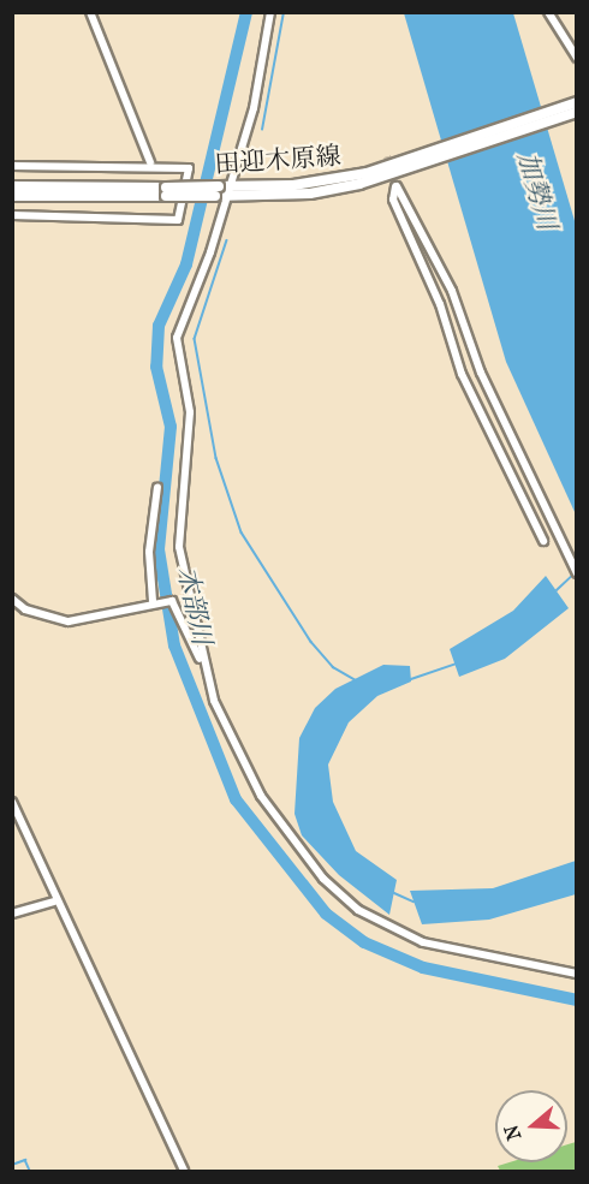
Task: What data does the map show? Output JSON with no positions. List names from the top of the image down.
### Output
{
  "streets": {
    "main road": ["田迎木原線"]
  },
  "water": ["加勢川", "木部川"],
  "north": "left"
}
